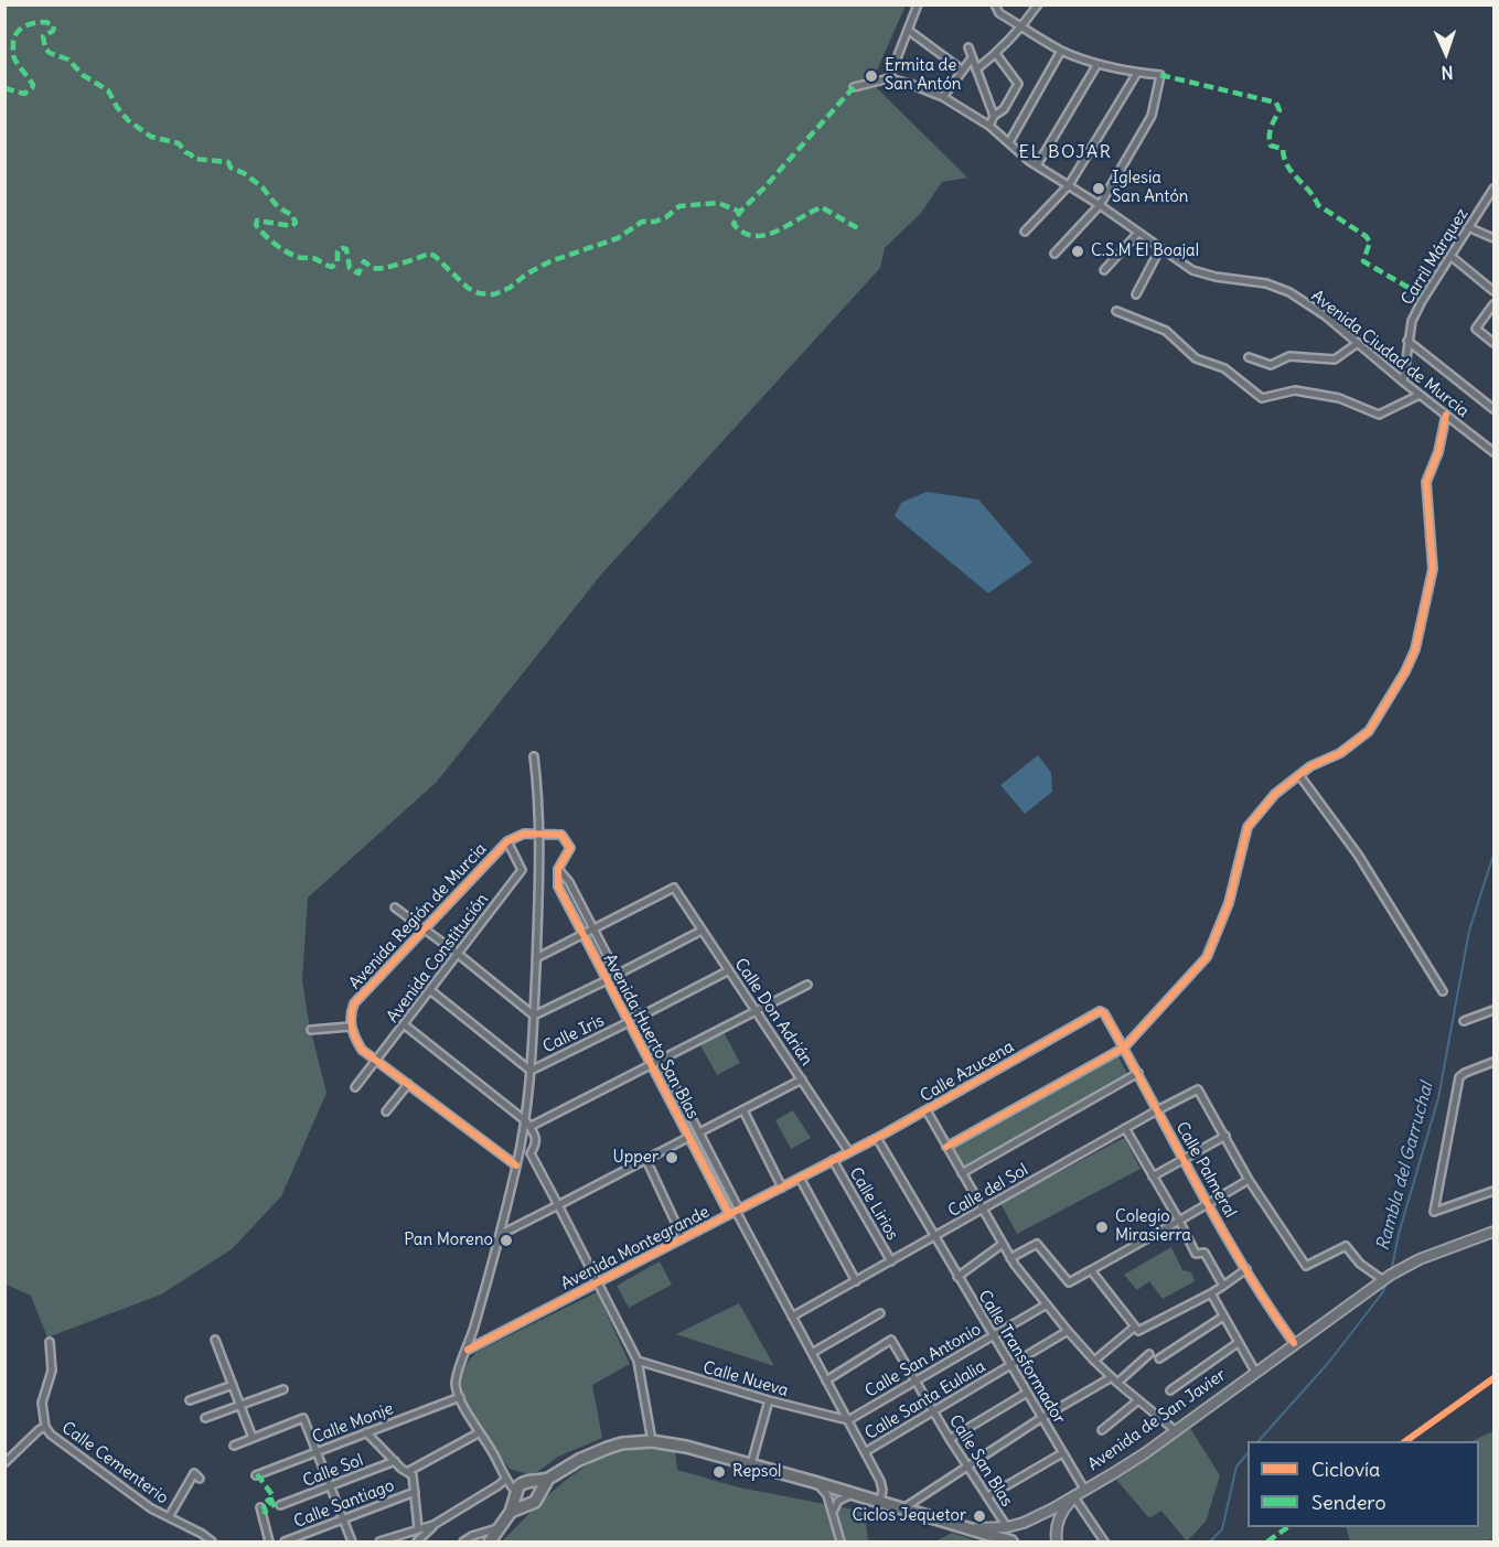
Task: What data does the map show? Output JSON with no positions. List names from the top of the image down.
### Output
{
  "streets": {
    "main road": ["Avenida de San Javier"],
    "street": [
      "Carril Márquez",
      "Avenida Ciudad de Murcia",
      "Avenida Región de Murcia",
      "Avenida Constitución",
      "Calle Don Adrián",
      "Calle Iris",
      "Avenida Huerto San Blas",
      "Calle Azucena",
      "Calle Palmeral",
      "Calle del Sol",
      "Calle Lirios",
      "Avenida Montegrande",
      "Calle Transformador",
      "Calle San Antonio",
      "Calle Nueva",
      "Calle Santa Eulalia",
      "Calle Monje",
      "Calle San Blas",
      "Calle Cementerio",
      "Calle Sol",
      "Calle Santiago"
    ]
  },
  "crossings": [
    ["Carril Márquez", "Avenida Ciudad de Murcia"],
    ["Avenida Región de Murcia", "Avenida Constitución"],
    ["Calle Don Adrián", "Avenida Huerto San Blas"],
    ["Calle Don Adrián", "Calle Azucena"],
    ["Calle Don Adrián", "Avenida Montegrande"],
    ["Calle Iris", "Avenida Huerto San Blas"],
    ["Avenida Huerto San Blas", "Calle del Sol"],
    ["Avenida Huerto San Blas", "Avenida Montegrande"],
    ["Avenida Huerto San Blas", "Calle San Antonio"],
    ["Avenida Huerto San Blas", "Calle Nueva"],
    ["Avenida Huerto San Blas", "Calle Santa Eulalia"],
    ["Avenida Huerto San Blas", "Avenida de San Javier"],
    ["Avenida Huerto San Blas", "Calle San Blas"],
    ["Calle Azucena", "Calle Palmeral"],
    ["Calle Azucena", "Avenida Montegrande"],
    ["Calle Azucena", "Calle Transformador"],
    ["Calle Palmeral", "Calle del Sol"],
    ["Calle Palmeral", "Avenida de San Javier"],
    ["Calle del Sol", "Calle Lirios"],
    ["Calle del Sol", "Calle Transformador"],
    ["Calle Lirios", "Avenida Montegrande"],
    ["Calle Transformador", "Calle San Antonio"],
    ["Calle Transformador", "Calle Santa Eulalia"],
    ["Calle Transformador", "Avenida de San Javier"],
    ["Calle San Antonio", "Calle Nueva"],
    ["Calle San Antonio", "Calle San Blas"],
    ["Calle Santa Eulalia", "Calle San Blas"],
    ["Avenida de San Javier", "Calle San Blas"]
  ],
  "districts": ["EL BOJAR"],
  "water": ["Rambla del Garruchal"],
  "places": [
    "Ermita de San Antón",
    "Iglesia San Antón",
    "C.S.M El Boajal",
    "Upper",
    "Colegio Mirasierra",
    "Pan Moreno",
    "Repsol",
    "Ciclos Jequetor"
  ],
  "legend": ["Ciclovía", "Sendero"],
  "north": "bottom"
}
